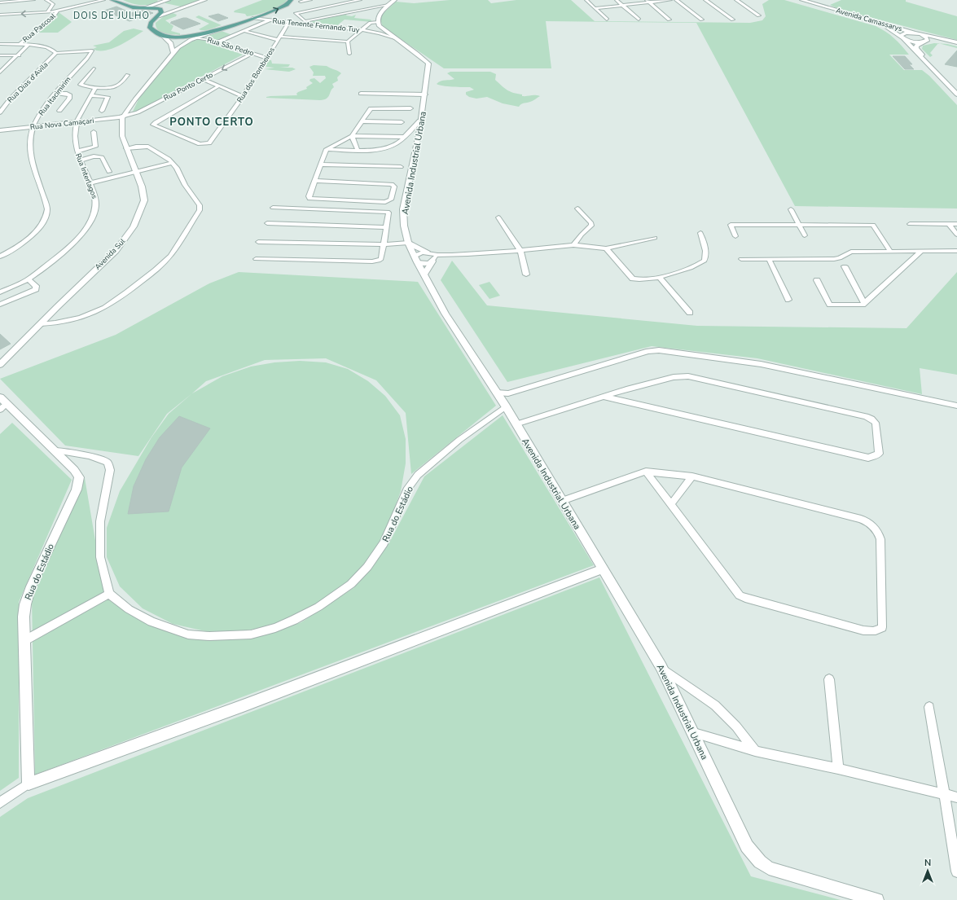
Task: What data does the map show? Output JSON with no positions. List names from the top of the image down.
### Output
{
  "streets": {
    "street": [
      "Avenida Camassarys",
      "Rua Tenente Fernando Tuy",
      "Rua Pascoal",
      "Rua São Pedro",
      "Rua dos Bombeiros",
      "Rua Dias d'Avila",
      "Rua Ponto Certo",
      "Rua Itacimirim",
      "Rua Nova Camaçari",
      "Avenida Industrial Urbana",
      "Rua Interlagos",
      "Avenida Sul",
      "Rua do Estádio"
    ]
  },
  "crossings": [
    ["Rua Tenente Fernando Tuy", "Rua dos Bombeiros"],
    ["Rua Tenente Fernando Tuy", "Avenida Industrial Urbana"],
    ["Rua São Pedro", "Rua dos Bombeiros"],
    ["Rua São Pedro", "Rua Ponto Certo"],
    ["Rua São Pedro", "Avenida Sul"],
    ["Rua Dias d'Avila", "Rua Itacimirim"],
    ["Rua Ponto Certo", "Rua Nova Camaçari"],
    ["Rua Ponto Certo", "Avenida Sul"],
    ["Rua Itacimirim", "Rua Nova Camaçari"],
    ["Rua Nova Camaçari", "Rua Interlagos"],
    ["Rua Nova Camaçari", "Avenida Sul"],
    ["Avenida Industrial Urbana", "Rua do Estádio"]
  ],
  "districts": ["DOIS DE JULHO", "PONTO CERTO"],
  "north": "top"
}
